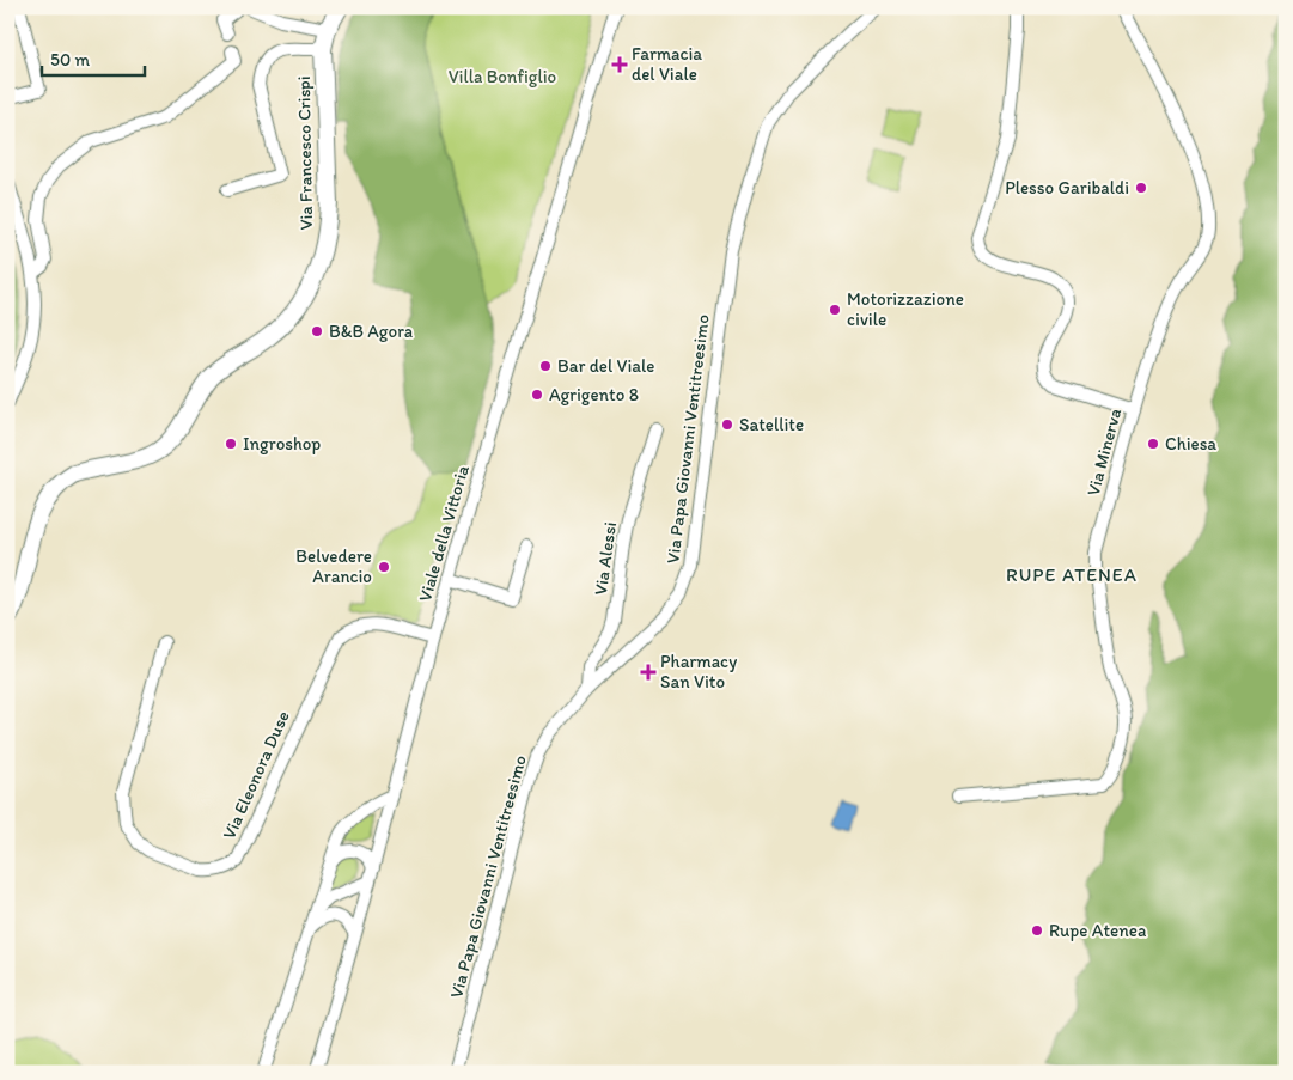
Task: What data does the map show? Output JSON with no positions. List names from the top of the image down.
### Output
{
  "streets": {
    "main road": ["Via Francesco Crispi"],
    "street": [
      "Via Papa Giovanni Ventitreesimo",
      "Via Minerva",
      "Viale della Vittoria",
      "Via Alessi",
      "Via Eleonora Duse"
    ]
  },
  "crossings": [
    ["Via Papa Giovanni Ventitreesimo", "Via Alessi"],
    ["Viale della Vittoria", "Via Eleonora Duse"]
  ],
  "districts": ["RUPE ATENEA"],
  "parks": ["Villa Bonfiglio"],
  "places": {
    "health": ["Farmacia del Viale", "Pharmacy San Vito"],
    "other": [
      "Plesso Garibaldi",
      "Motorizzazione civile",
      "B&B Agora",
      "Bar del Viale",
      "Agrigento 8",
      "Satellite",
      "Ingroshop",
      "Chiesa",
      "Belvedere Arancio",
      "Rupe Atenea"
    ]
  },
  "scale_bar": "50 m"
}
